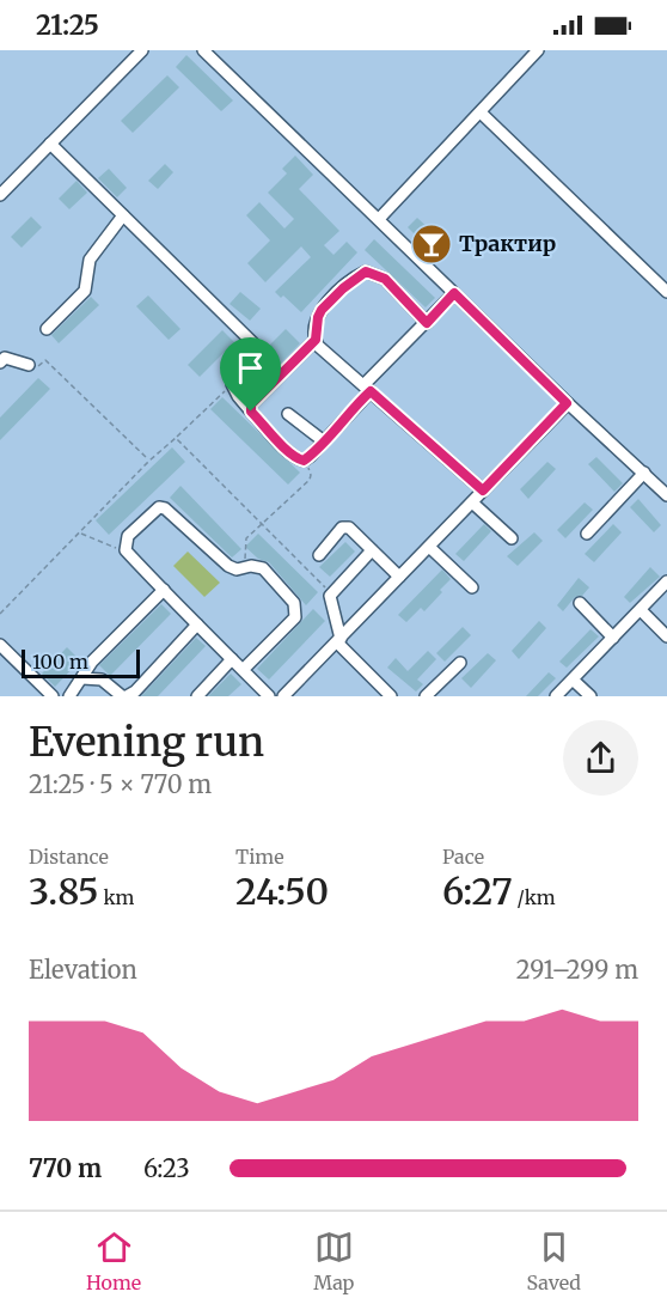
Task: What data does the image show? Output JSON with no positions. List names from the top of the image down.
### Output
{
  "places": {
    "bar": ["Трактир"]
  },
  "scale_bar": "100 m",
  "page": {
    "status": "21:25",
    "scale": "100 m",
    "heading": ["Evening run", "21:25 · 5 × 770 m"],
    "stats": [
      ["Distance", "3.85 km"],
      ["Time", "24:50"],
      ["Pace", "6:27 /km"]
    ],
    "chart": ["Elevation", "291–299 m"],
    "list": [
      {
        "name": "770 m",
        "note": "6:23"
      }
    ],
    "tabs": ["Home", "Map", "Saved"]
  }
}
